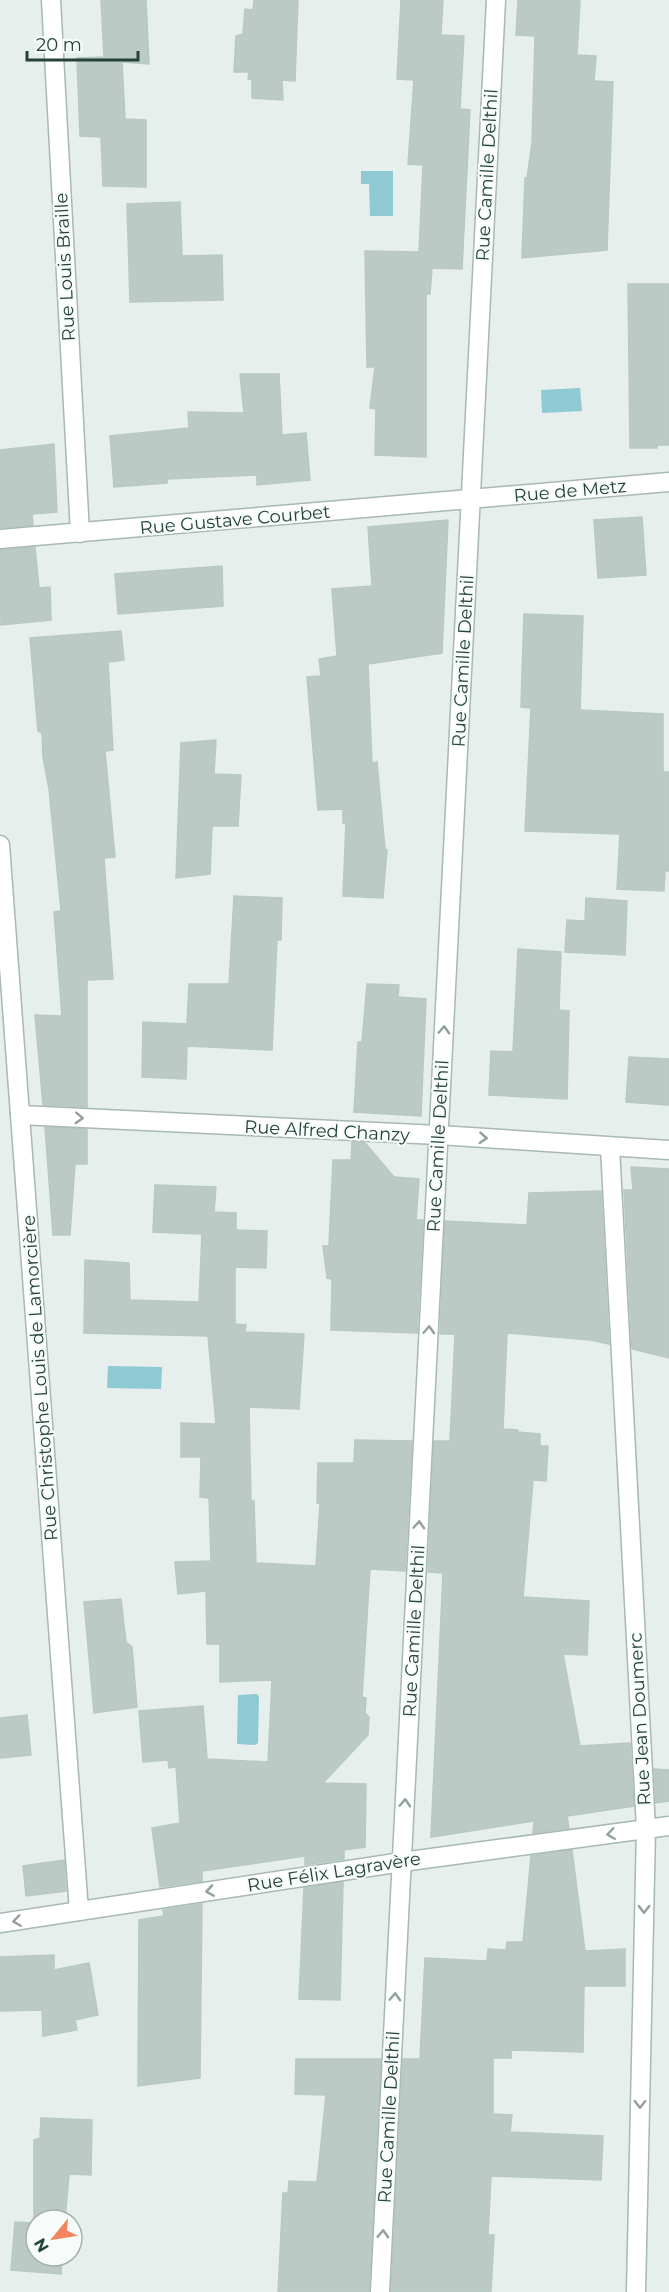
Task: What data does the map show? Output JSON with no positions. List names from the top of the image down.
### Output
{
  "streets": {
    "street": [
      "Rue Camille Delthil",
      "Rue Louis Braille",
      "Rue de Metz",
      "Rue Gustave Courbet",
      "Rue Alfred Chanzy",
      "Rue Christophe Louis de Lamorcière",
      "Rue Jean Doumerc",
      "Rue Félix Lagravère"
    ]
  },
  "crossings": [
    ["Rue Camille Delthil", "Rue de Metz"],
    ["Rue Camille Delthil", "Rue Gustave Courbet"],
    ["Rue Camille Delthil", "Rue Alfred Chanzy"],
    ["Rue Camille Delthil", "Rue Félix Lagravère"],
    ["Rue Louis Braille", "Rue Gustave Courbet"],
    ["Rue de Metz", "Rue Gustave Courbet"],
    ["Rue Alfred Chanzy", "Rue Christophe Louis de Lamorcière"],
    ["Rue Alfred Chanzy", "Rue Jean Doumerc"],
    ["Rue Christophe Louis de Lamorcière", "Rue Félix Lagravère"],
    ["Rue Jean Doumerc", "Rue Félix Lagravère"]
  ],
  "one_way": [
    "Rue Camille Delthil",
    "Rue Alfred Chanzy",
    "Rue Jean Doumerc",
    "Rue Félix Lagravère"
  ],
  "scale_bar": "20 m",
  "north": "bottom left"
}
